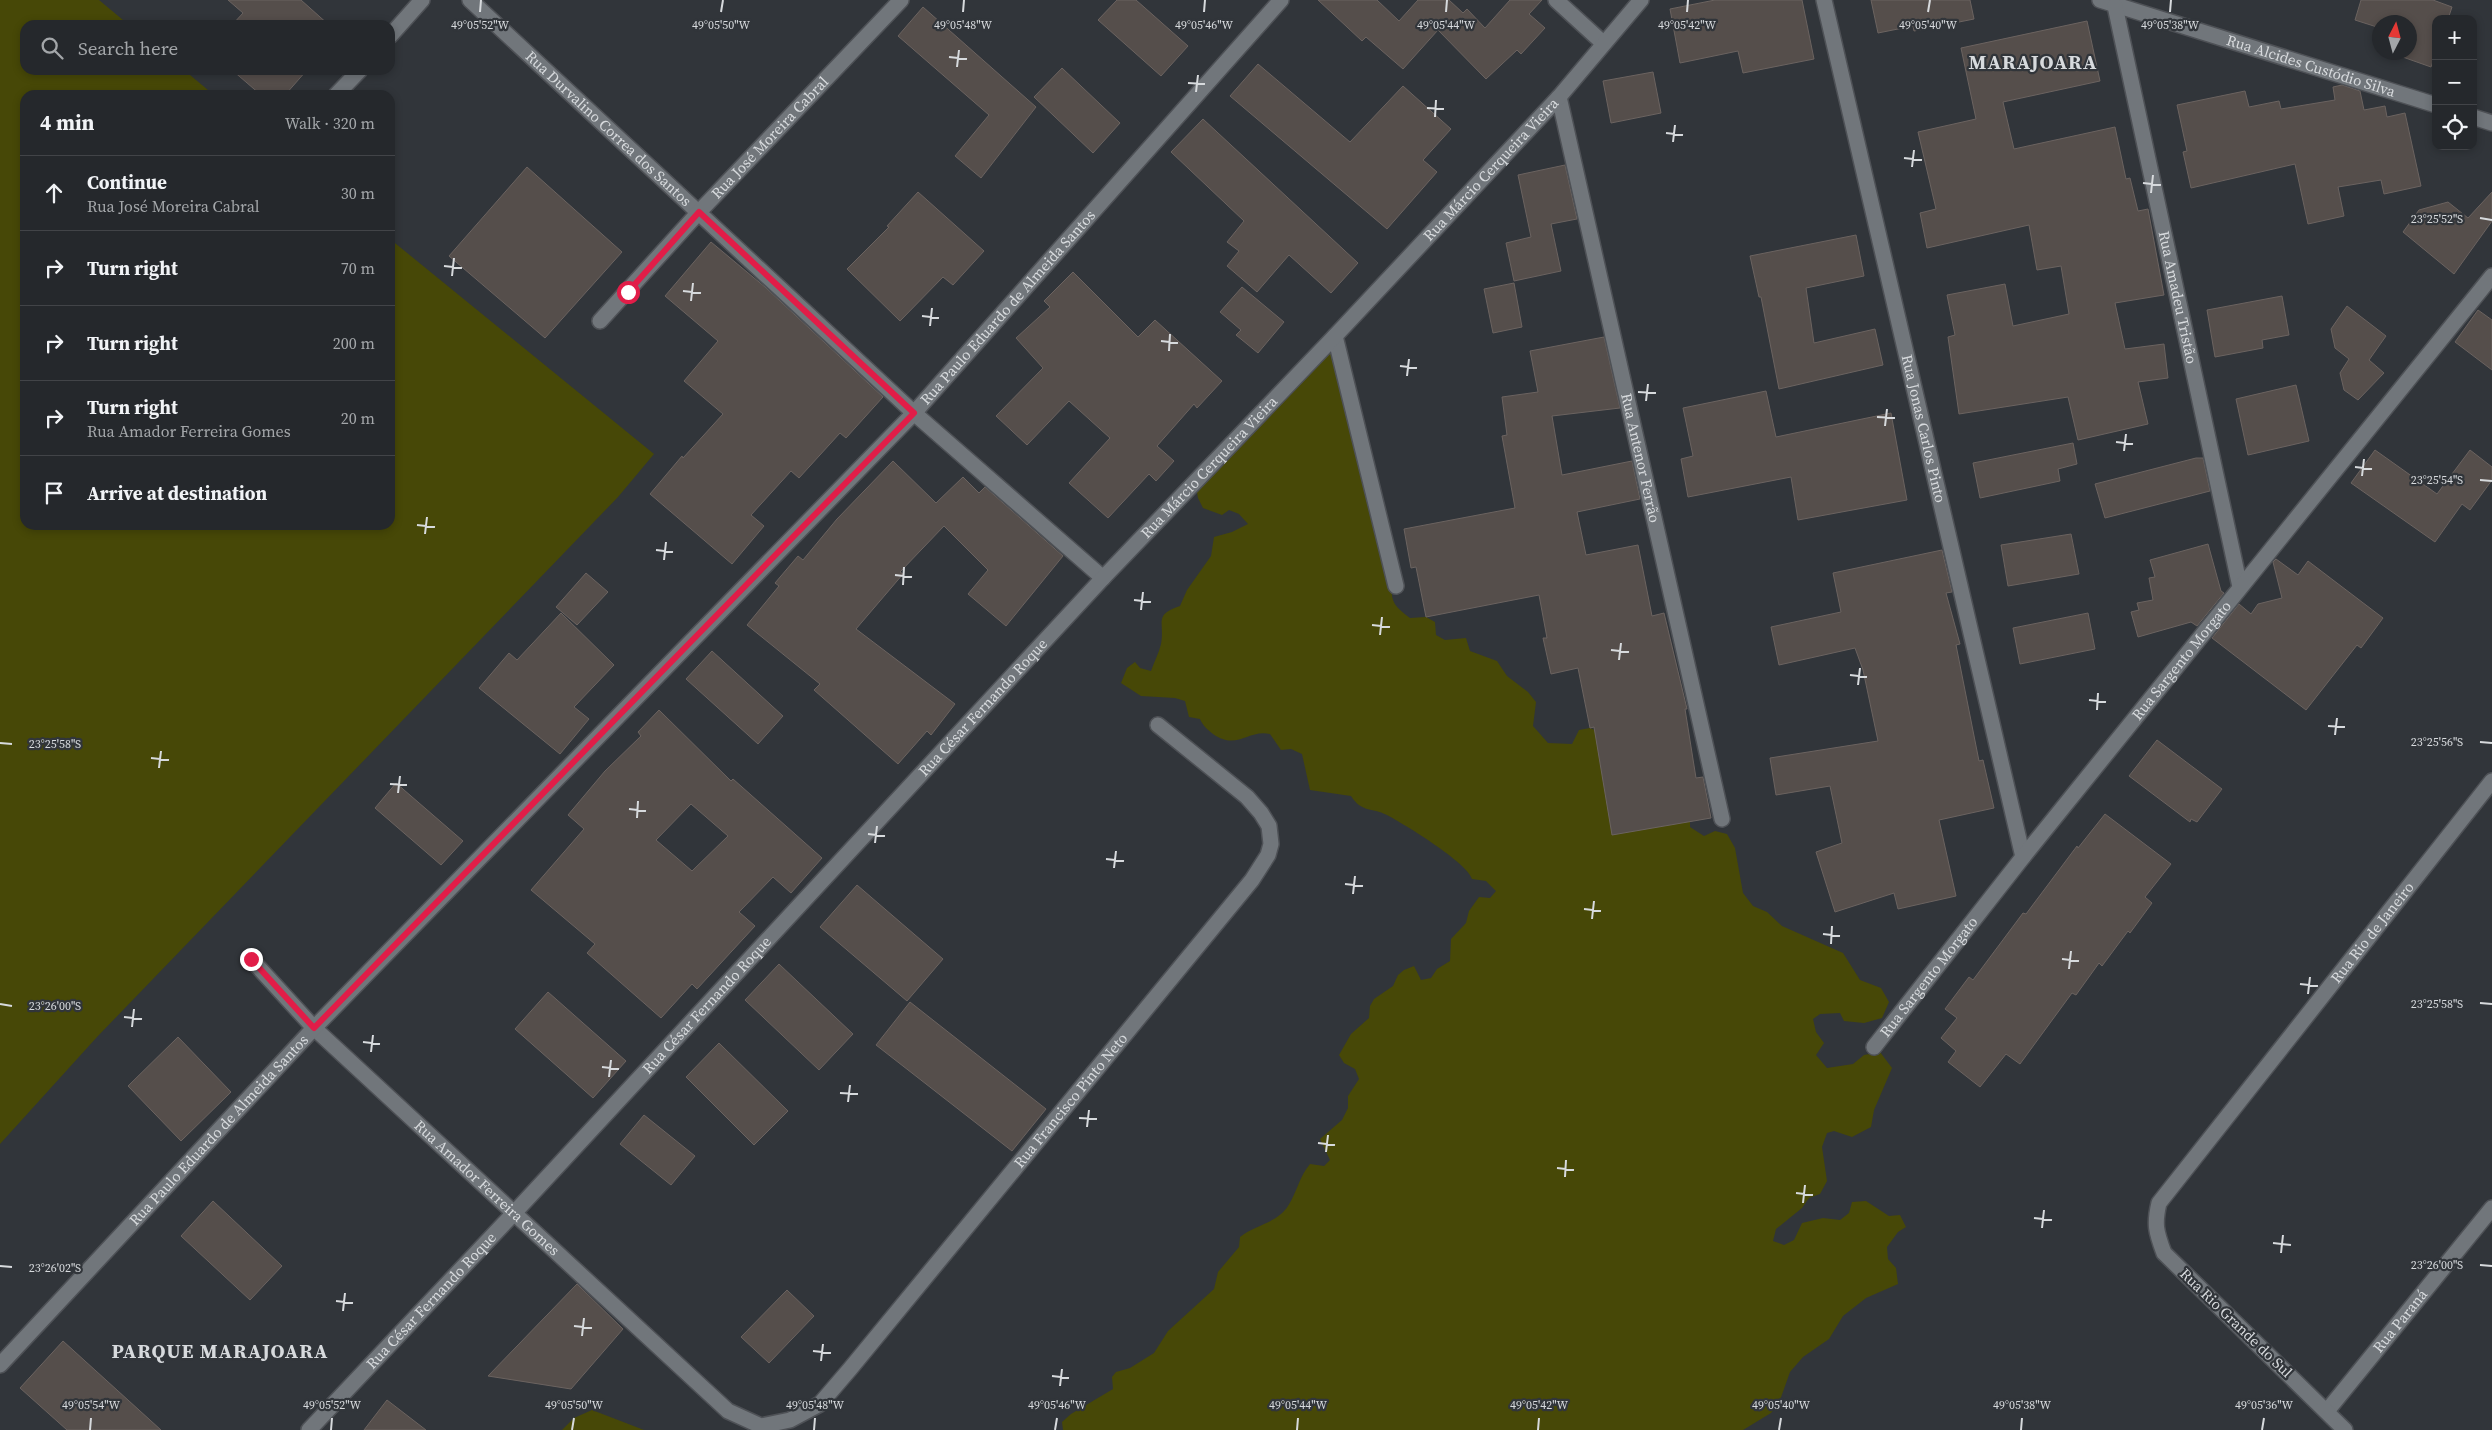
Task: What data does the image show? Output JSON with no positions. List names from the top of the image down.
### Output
{
  "streets": {
    "street": [
      "Rua Alcides Custódio Silva",
      "Rua Durvalino Correa dos Santos",
      "Rua José Moreira Cabral",
      "Rua Márcio Cerqueira Vieira",
      "Rua Amadeu Tristão",
      "Rua Paulo Eduardo de Almeida Santos",
      "Rua Jonas Carlos Pinto",
      "Rua Antenor Ferrão",
      "Rua Sargento Morgato",
      "Rua César Fernando Roque",
      "Rua Rio de Janeiro",
      "Rua Francisco Pinto Neto",
      "Rua Amador Ferreira Gomes",
      "Rua Paraná",
      "Rua Rio Grande do Sul"
    ]
  },
  "crossings": [
    ["Rua Alcides Custódio Silva", "Rua Amadeu Tristão"],
    ["Rua Durvalino Correa dos Santos", "Rua José Moreira Cabral"],
    ["Rua Durvalino Correa dos Santos", "Rua Márcio Cerqueira Vieira"],
    ["Rua Durvalino Correa dos Santos", "Rua Paulo Eduardo de Almeida Santos"],
    ["Rua Durvalino Correa dos Santos", "Rua César Fernando Roque"],
    ["Rua Márcio Cerqueira Vieira", "Rua Antenor Ferrão"],
    ["Rua Márcio Cerqueira Vieira", "Rua César Fernando Roque"],
    ["Rua Amadeu Tristão", "Rua Sargento Morgato"],
    ["Rua Paulo Eduardo de Almeida Santos", "Rua Amador Ferreira Gomes"],
    ["Rua Jonas Carlos Pinto", "Rua Sargento Morgato"],
    ["Rua César Fernando Roque", "Rua Amador Ferreira Gomes"],
    ["Rua Rio de Janeiro", "Rua Rio Grande do Sul"],
    ["Rua Francisco Pinto Neto", "Rua Amador Ferreira Gomes"],
    ["Rua Paraná", "Rua Rio Grande do Sul"]
  ],
  "districts": ["MARAJOARA", "PARQUE MARAJOARA"],
  "north": "top",
  "page": {
    "map_buttons": ["+", "−"],
    "search": "Search here",
    "heading": ["4 min", "Walk · 320 m"],
    "list": [
      ["Continue", "Rua José Moreira Cabral", "30 m"],
      ["Turn right", "70 m"],
      ["Turn right", "200 m"],
      ["Turn right", "Rua Amador Ferreira Gomes", "20 m"],
      "Arrive at destination"
    ]
  },
  "coordinates": [
    "49°05'52\"W",
    "49°05'50\"W",
    "49°05'48\"W",
    "49°05'46\"W",
    "49°05'44\"W",
    "49°05'42\"W",
    "49°05'40\"W",
    "49°05'38\"W",
    "23°25'52\"S",
    "23°25'54\"S",
    "23°25'56\"S",
    "23°25'58\"S",
    "23°26'00\"S",
    "23°26'02\"S",
    "49°05'54\"W",
    "49°05'36\"W"
  ]
}
